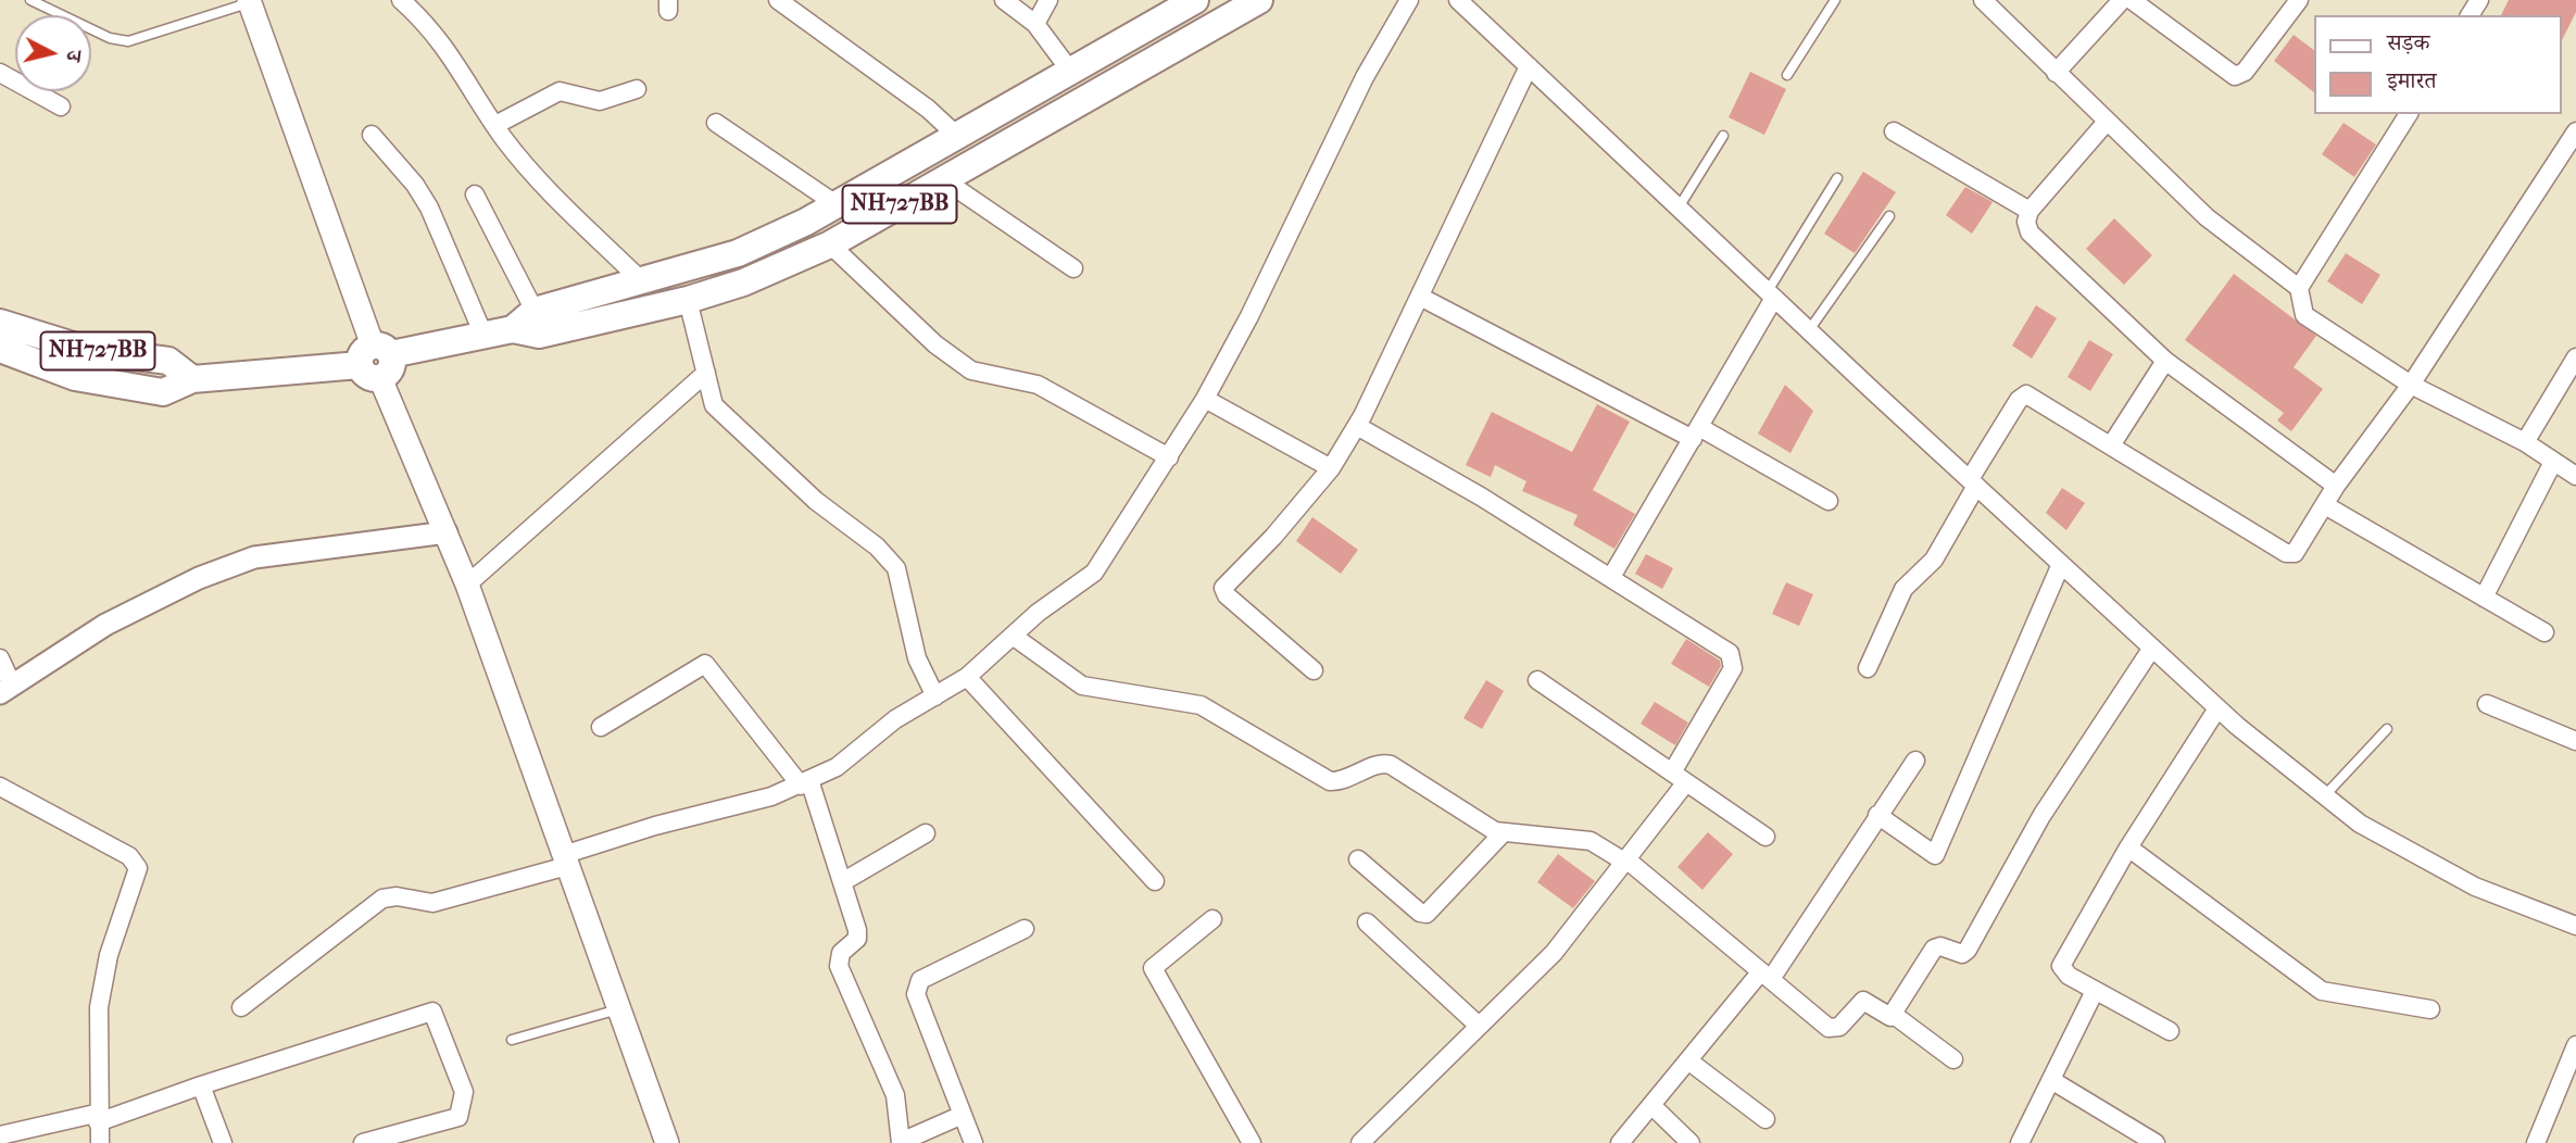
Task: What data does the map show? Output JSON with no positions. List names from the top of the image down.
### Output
{
  "streets": {
    "highway": ["NH727BB"]
  },
  "legend": ["सड़क", "इमारत"],
  "north": "right"
}
